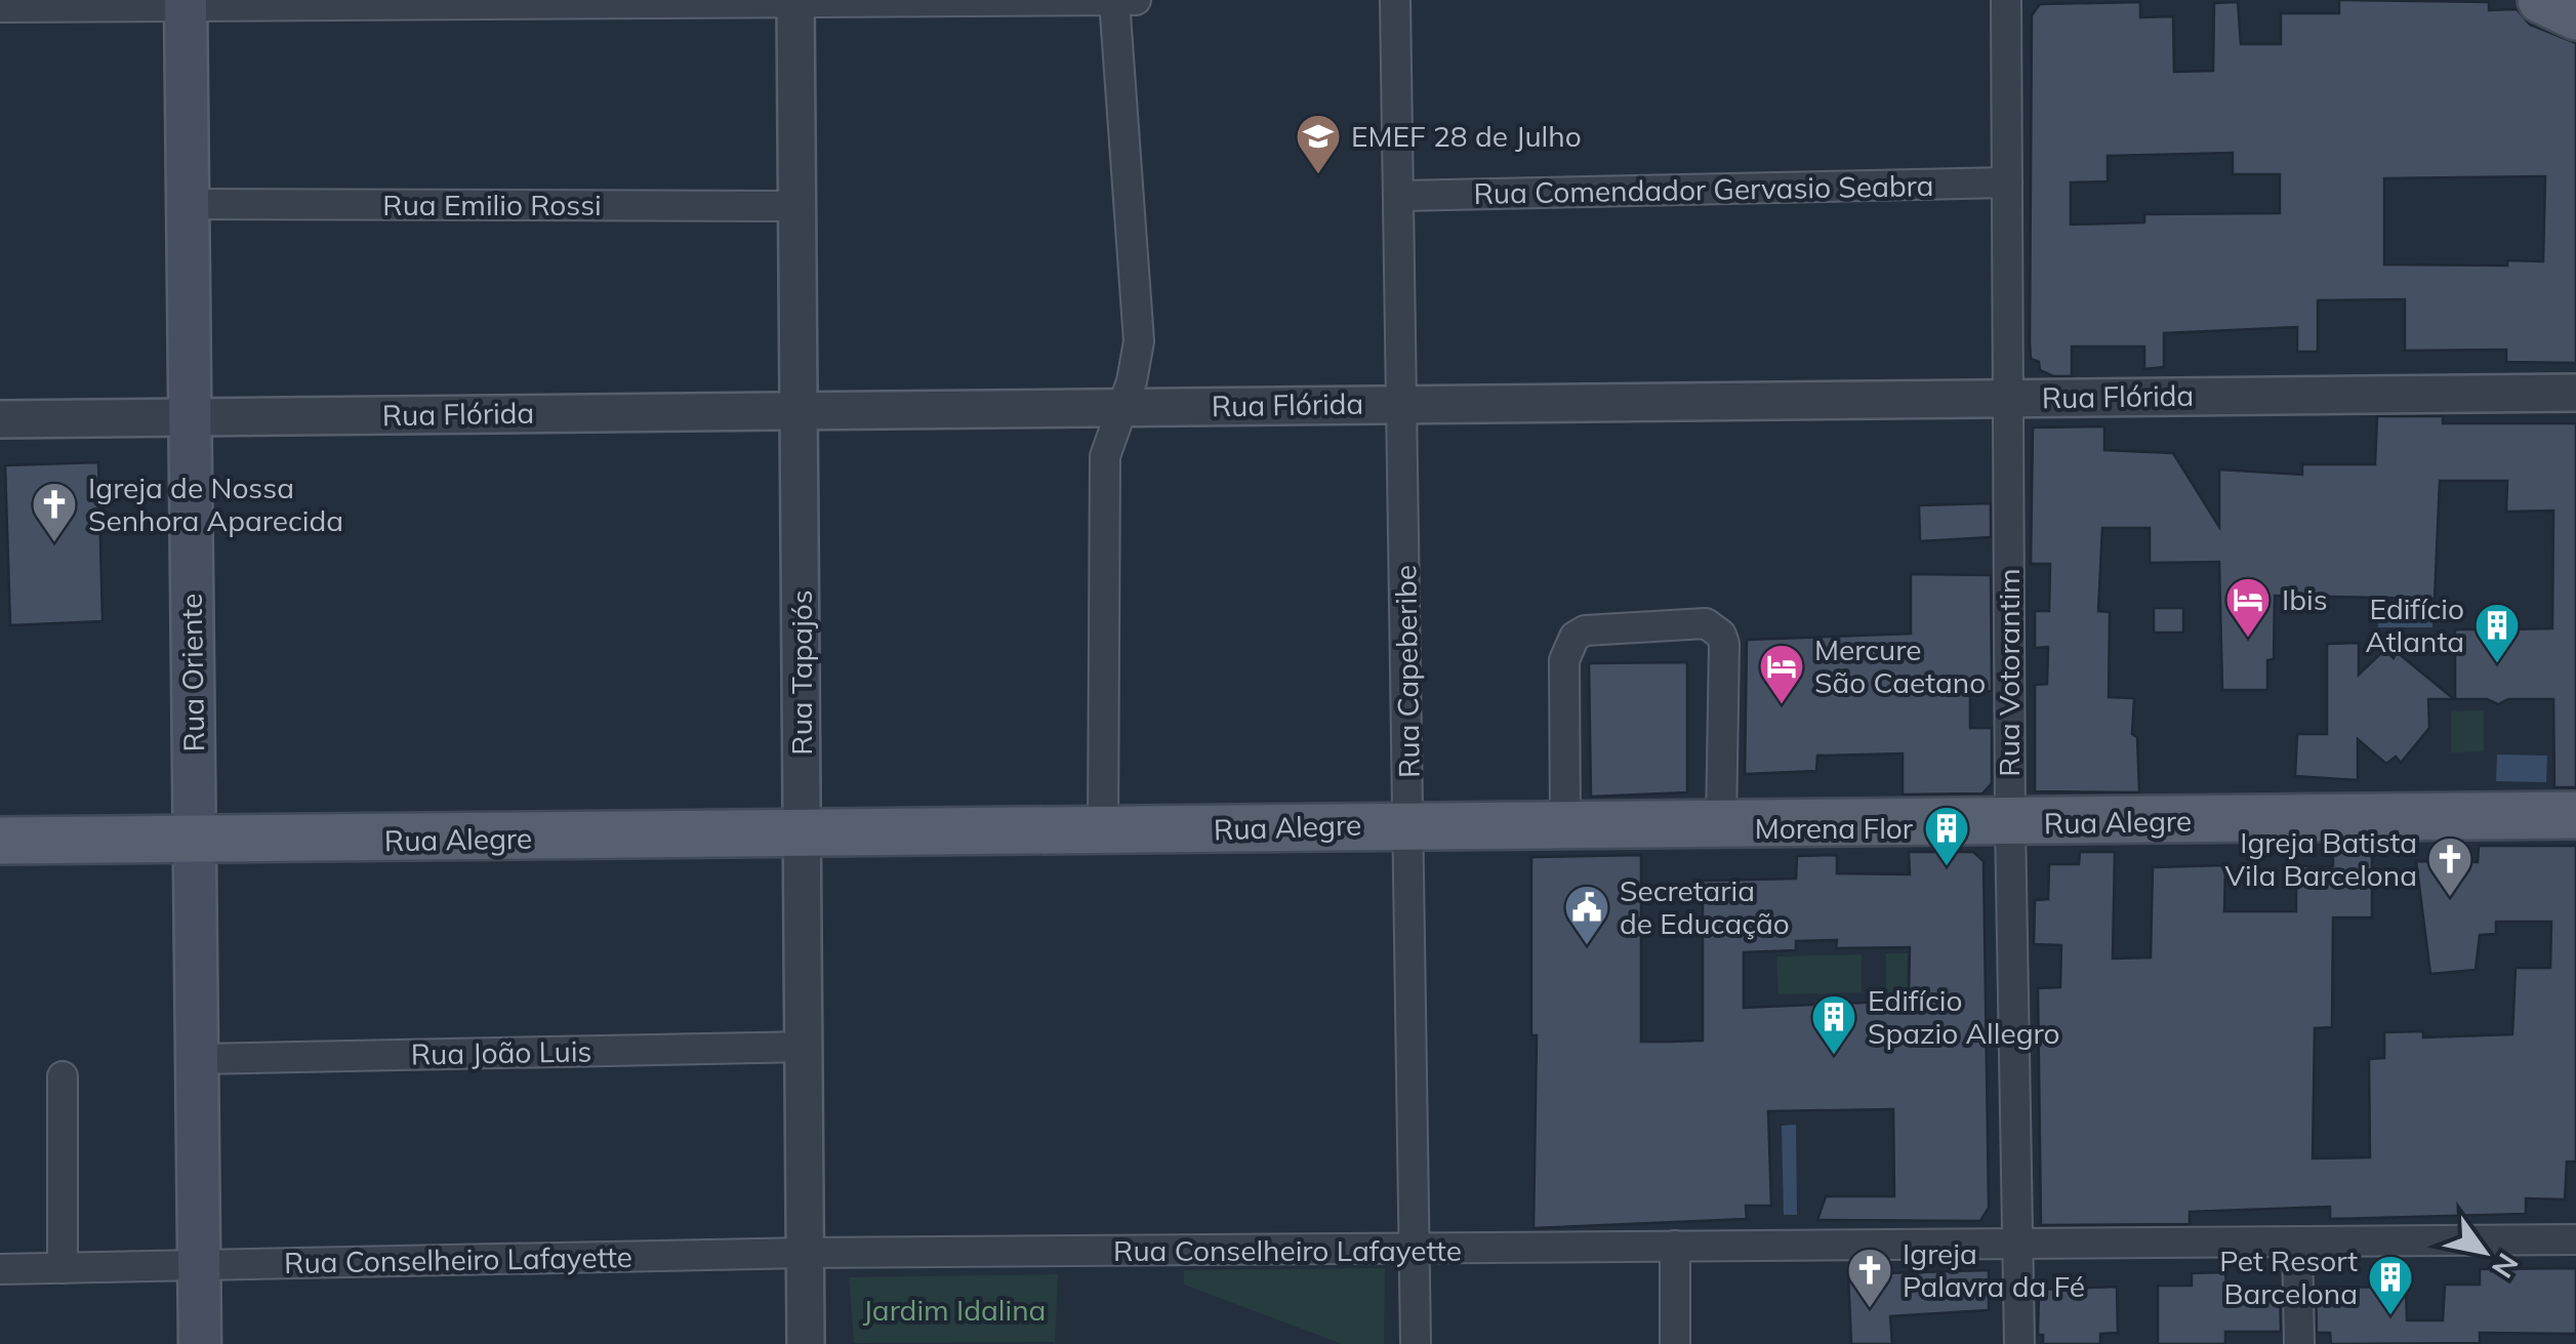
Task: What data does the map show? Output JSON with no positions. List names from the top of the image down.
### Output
{
  "streets": {
    "main road": ["Rua Oriente", "Rua Alegre"],
    "street": [
      "Rua Comendador Gervasio Seabra",
      "Rua Emilio Rossi",
      "Rua Flórida",
      "Rua Capeberibe",
      "Rua Tapajós",
      "Rua Votorantim",
      "Rua João Luis",
      "Rua Conselheiro Lafayette"
    ]
  },
  "crossings": [
    ["Rua Comendador Gervasio Seabra", "Rua Capeberibe"],
    ["Rua Comendador Gervasio Seabra", "Rua Votorantim"],
    ["Rua Emilio Rossi", "Rua Oriente"],
    ["Rua Emilio Rossi", "Rua Tapajós"],
    ["Rua Flórida", "Rua Capeberibe"],
    ["Rua Flórida", "Rua Oriente"],
    ["Rua Flórida", "Rua Tapajós"],
    ["Rua Flórida", "Rua Votorantim"],
    ["Rua Capeberibe", "Rua Alegre"],
    ["Rua Capeberibe", "Rua Conselheiro Lafayette"],
    ["Rua Oriente", "Rua Alegre"],
    ["Rua Oriente", "Rua João Luis"],
    ["Rua Oriente", "Rua Conselheiro Lafayette"],
    ["Rua Tapajós", "Rua Alegre"],
    ["Rua Tapajós", "Rua João Luis"],
    ["Rua Tapajós", "Rua Conselheiro Lafayette"],
    ["Rua Votorantim", "Rua Alegre"],
    ["Rua Votorantim", "Rua Conselheiro Lafayette"]
  ],
  "parks": ["Jardim Idalina"],
  "places": {
    "school or university": ["EMEF 28 de Julho"],
    "church": ["Igreja de Nossa Senhora Aparecida", "Igreja Batista Vila Barcelona", "Igreja Palavra da Fé"],
    "hotel": ["Ibis", "Mercure São Caetano"],
    "building": [
      "Edifício Atlanta",
      "Morena Flor",
      "Edifício Spazio Allegro",
      "Pet Resort Barcelona"
    ],
    "public building": ["Secretaria de Educação"]
  },
  "north": "bottom right"
}
